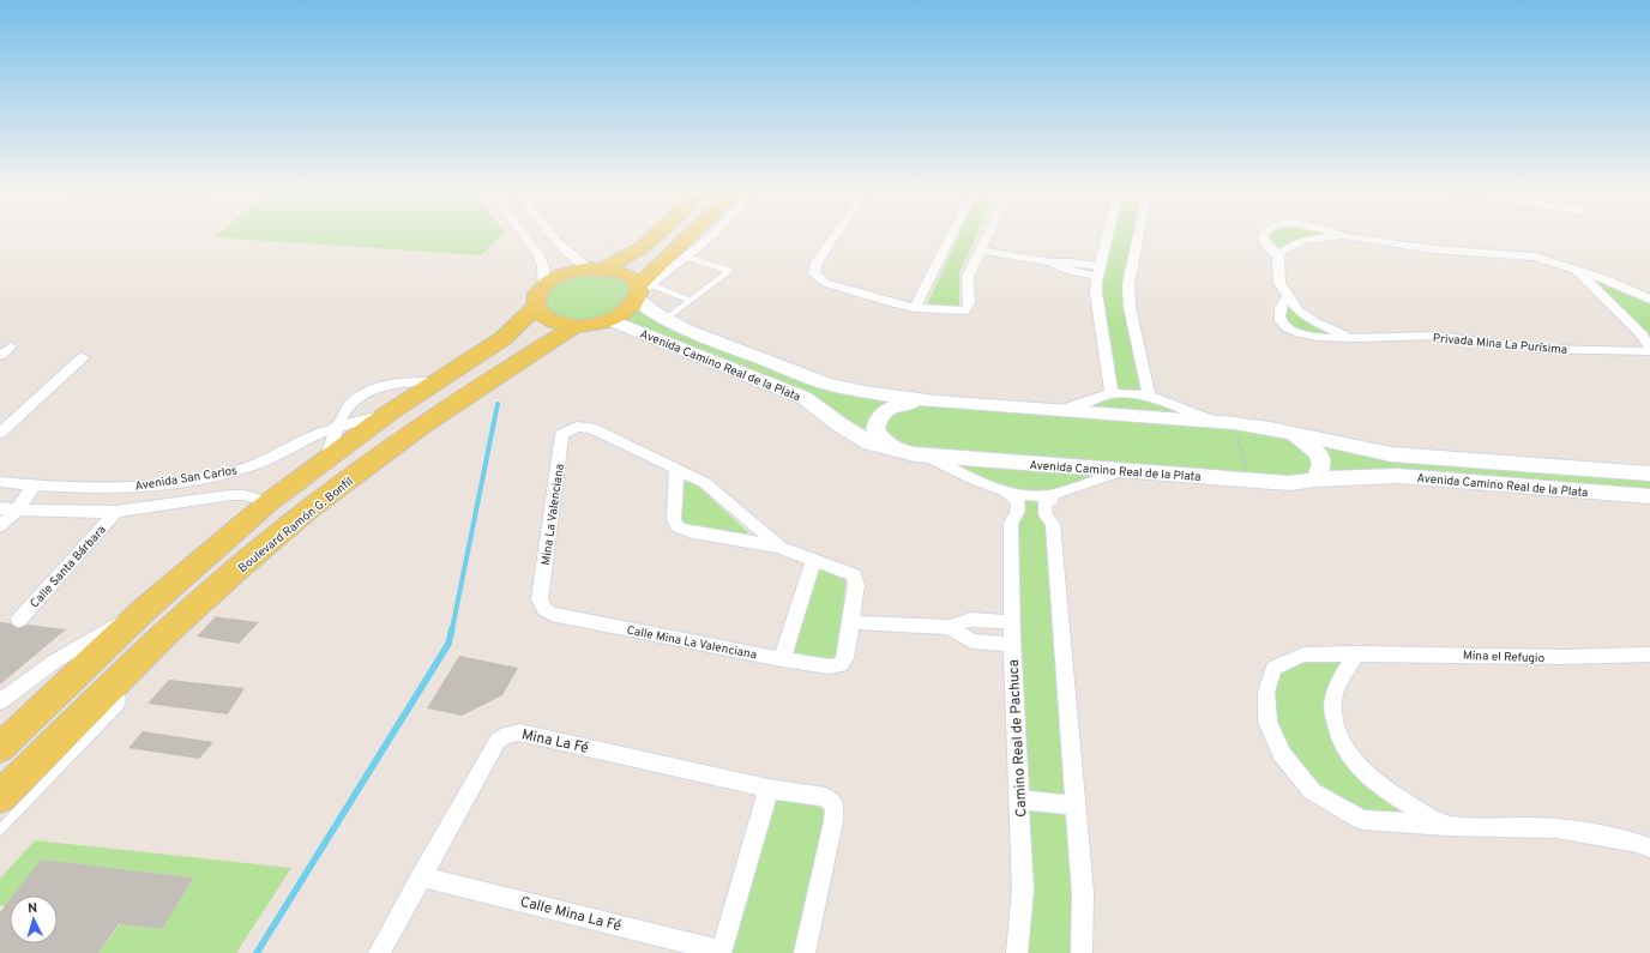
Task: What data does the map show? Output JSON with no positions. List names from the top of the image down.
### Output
{
  "streets": {
    "main road": ["Avenida Camino Real de la Plata", "Boulevard Ramón G. Bonfil"],
    "street": [
      "Privada Mina La Purísima",
      "Avenida San Carlos",
      "Mina La Valenciana",
      "Calle Santa Bárbara",
      "Calle Mina La Valenciana",
      "Mina el Refugio",
      "Camino Real de Pachuca",
      "Mina La Fé",
      "Calle Mina La Fé"
    ]
  },
  "crossings": [
    ["Avenida San Carlos", "Calle Santa Bárbara"],
    ["Mina La Valenciana", "Calle Mina La Valenciana"],
    ["Mina La Fé", "Calle Mina La Fé"]
  ],
  "north": "top"
}
